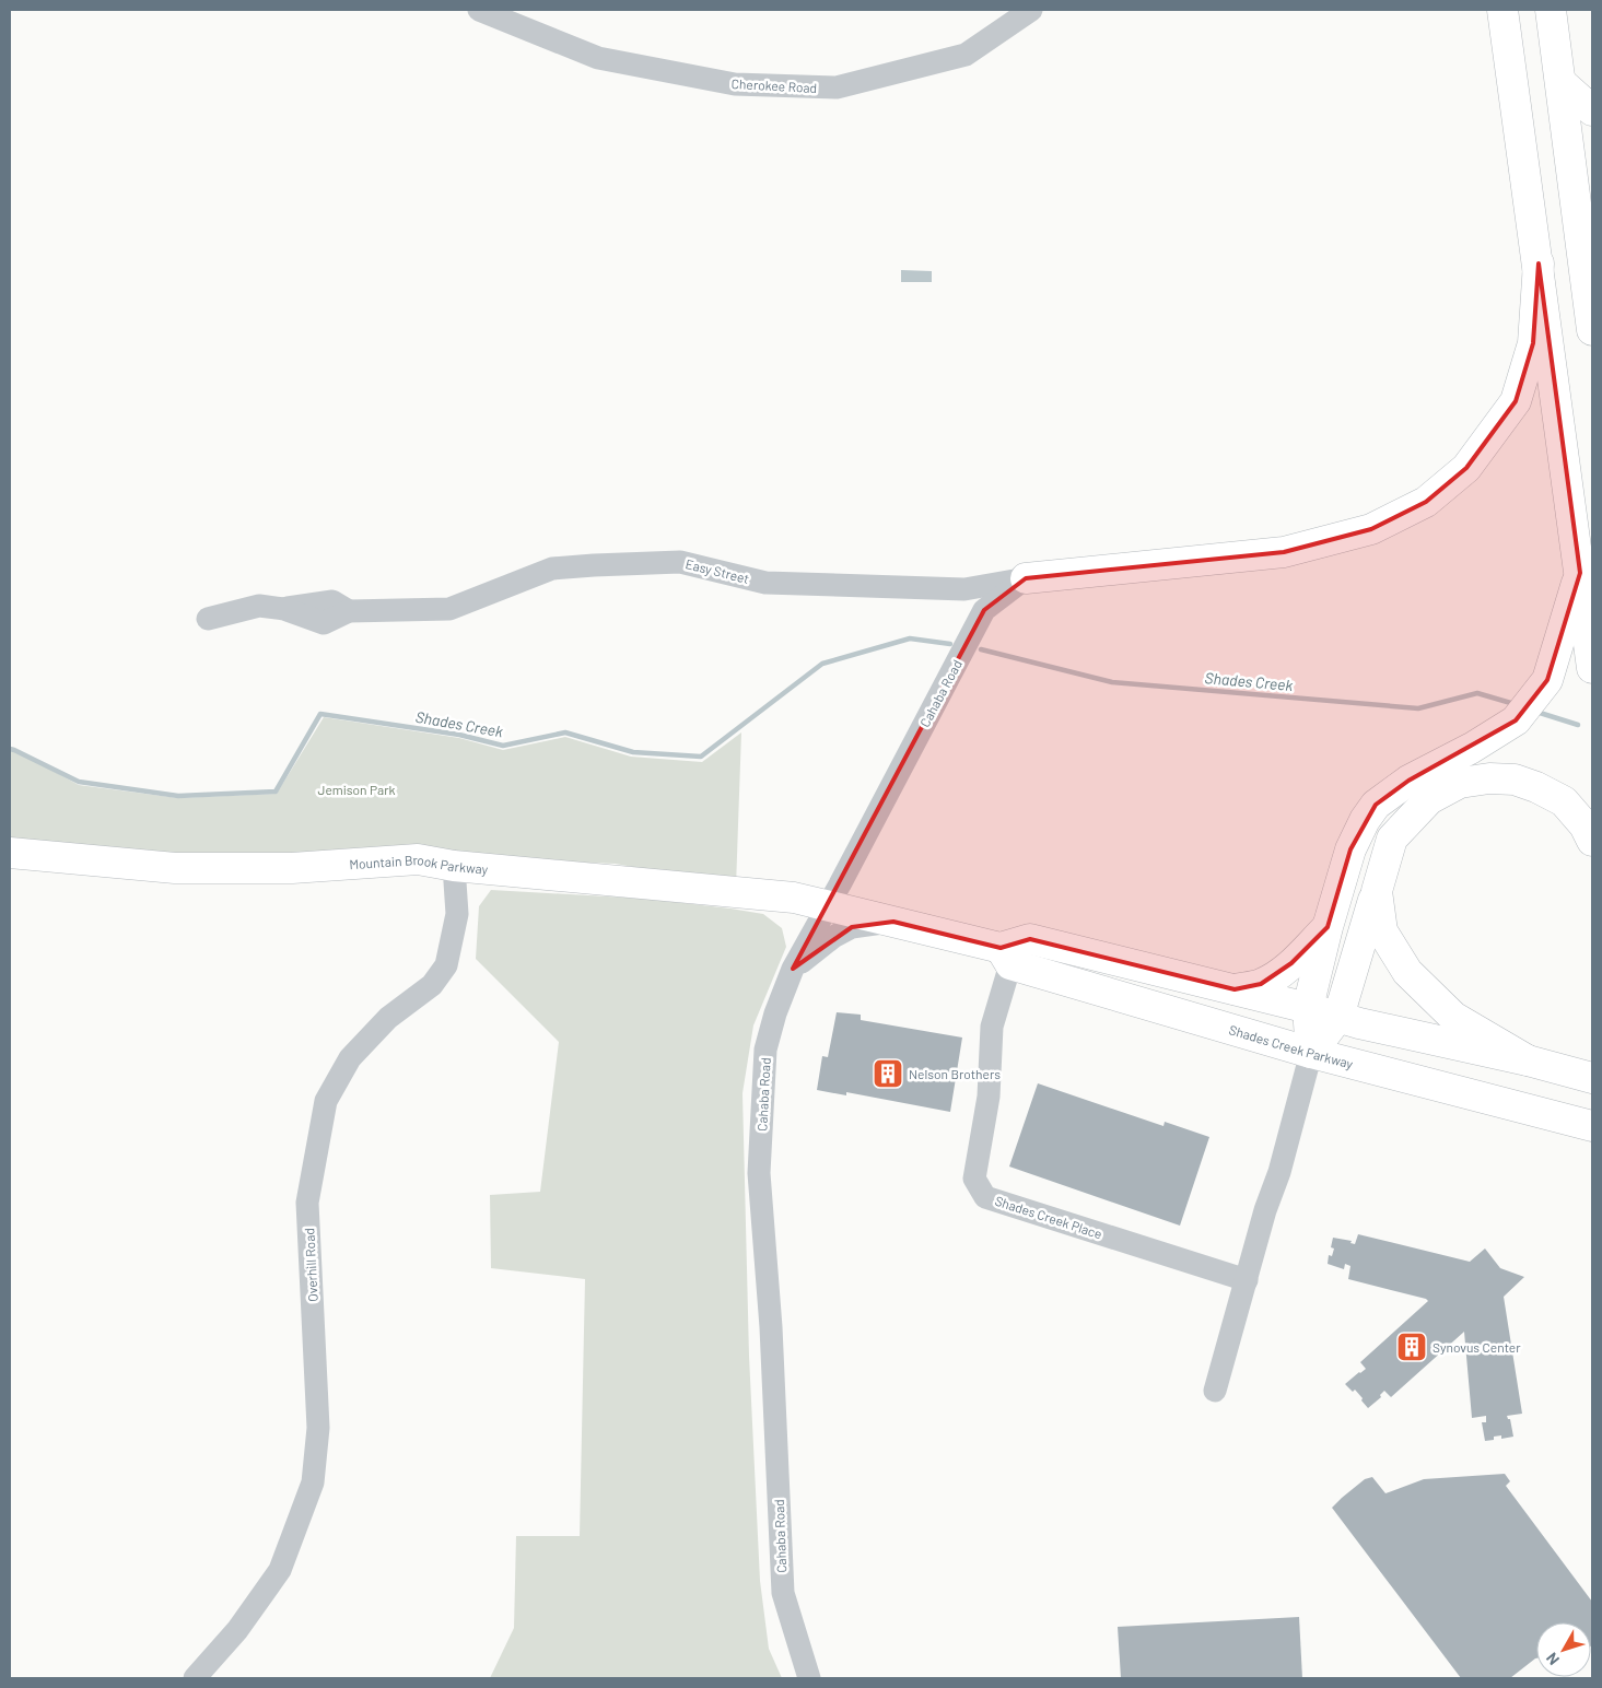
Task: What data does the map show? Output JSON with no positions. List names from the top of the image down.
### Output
{
  "streets": {
    "main road": ["Mountain Brook Parkway", "Shades Creek Parkway"],
    "street": [
      "Cherokee Road",
      "Easy Street",
      "Cahaba Road",
      "Shades Creek Place",
      "Overhill Road"
    ]
  },
  "crossings": [
    ["Easy Street", "Cahaba Road"],
    ["Cahaba Road", "Mountain Brook Parkway"],
    ["Cahaba Road", "Shades Creek Parkway"],
    ["Mountain Brook Parkway", "Shades Creek Parkway"],
    ["Mountain Brook Parkway", "Overhill Road"],
    ["Shades Creek Parkway", "Shades Creek Place"]
  ],
  "water": ["Shades Creek"],
  "parks": ["Jemison Park"],
  "places": {
    "building": ["Nelson Brothers", "Synovus Center"]
  },
  "north": "bottom left"
}
